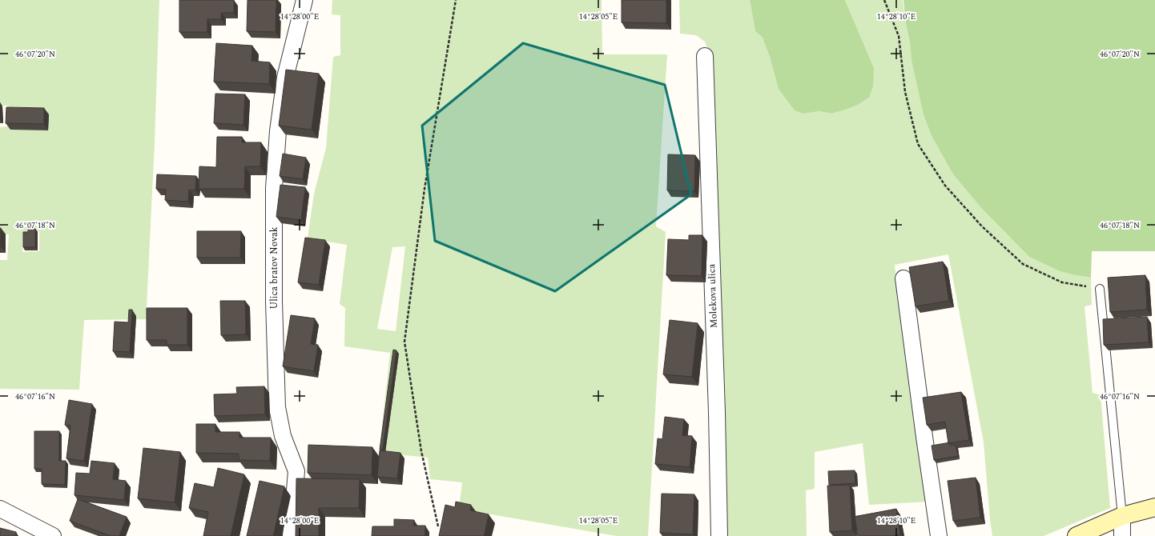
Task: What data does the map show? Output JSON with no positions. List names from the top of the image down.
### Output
{
  "streets": {
    "street": ["Ulica bratov Novak", "Molekova ulica"]
  },
  "coordinates": [
    "14°28'00\"E",
    "14°28'05\"E",
    "14°28'10\"E",
    "46°07'20\"N",
    "46°07'18\"N",
    "46°07'16\"N"
  ]
}
